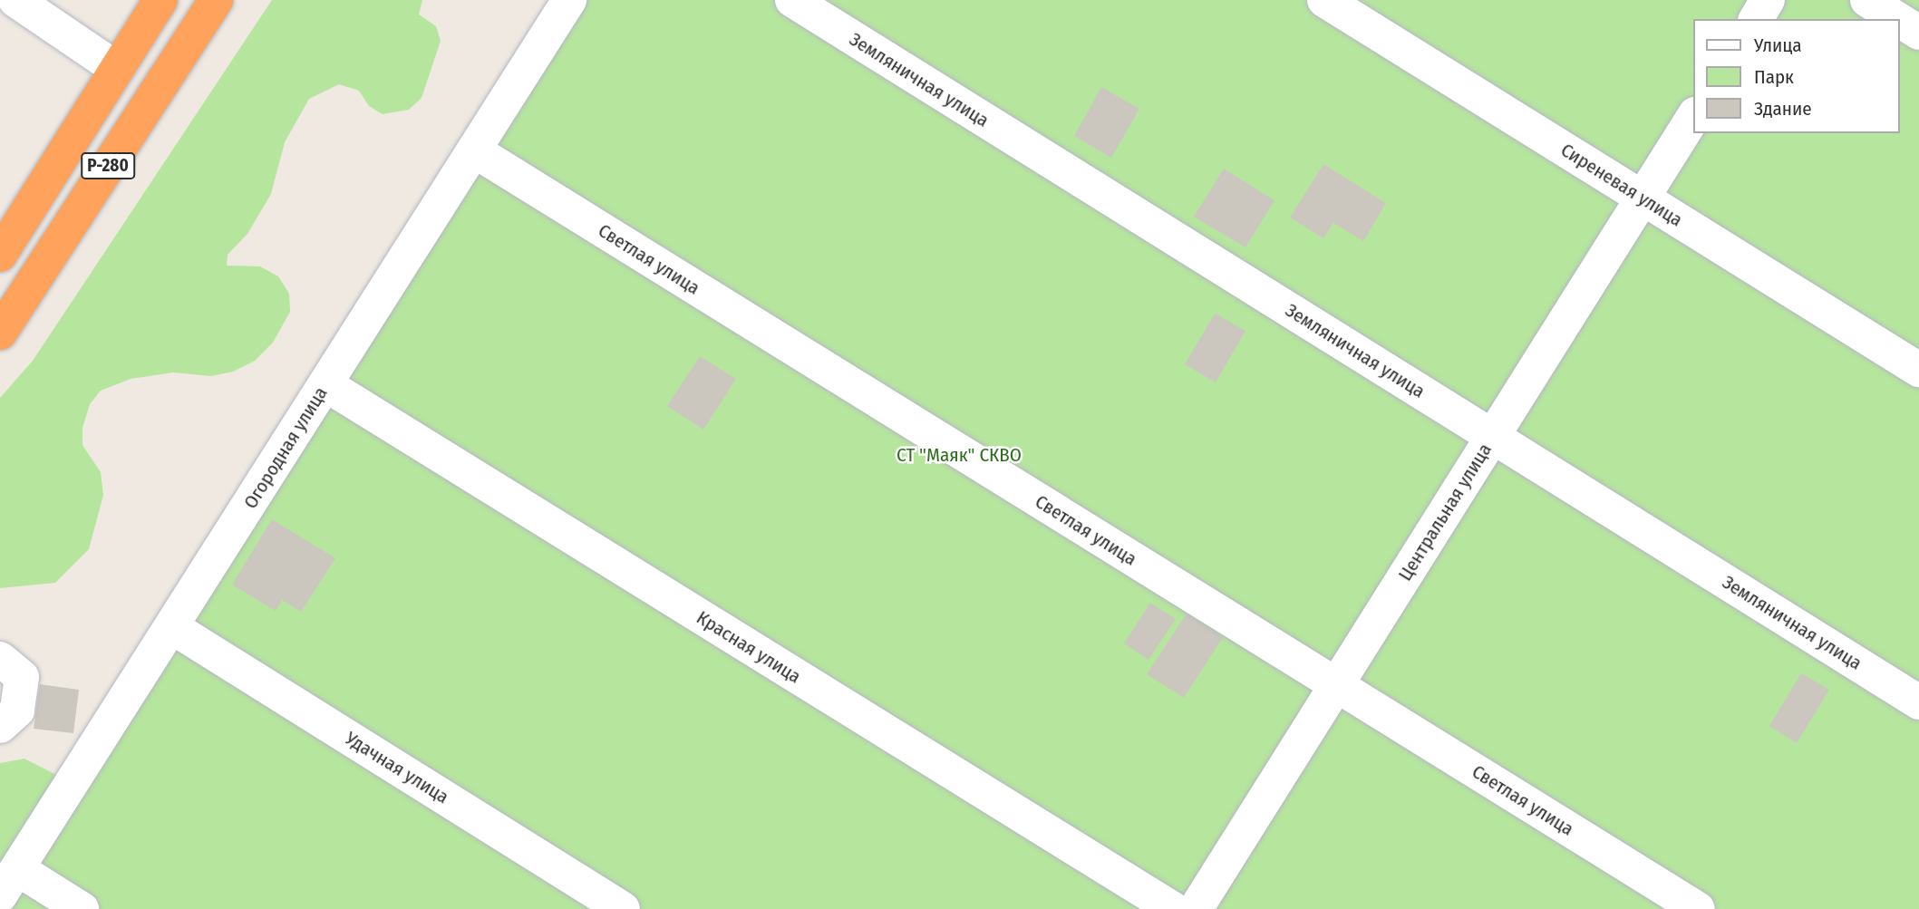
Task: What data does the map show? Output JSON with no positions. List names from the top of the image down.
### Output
{
  "streets": {
    "highway": ["Р-280"],
    "street": [
      "Земляничная улица",
      "Сиреневая улица",
      "Светлая улица",
      "Огородная улица",
      "Центральная улица",
      "Красная улица",
      "Удачная улица"
    ]
  },
  "crossings": [
    ["Земляничная улица", "Центральная улица"],
    ["Сиреневая улица", "Центральная улица"],
    ["Светлая улица", "Огородная улица"],
    ["Светлая улица", "Центральная улица"],
    ["Огородная улица", "Красная улица"],
    ["Огородная улица", "Удачная улица"]
  ],
  "parks": ["СТ \"Маяк\" СКВО"],
  "legend": ["Улица", "Парк", "Здание"]
}
